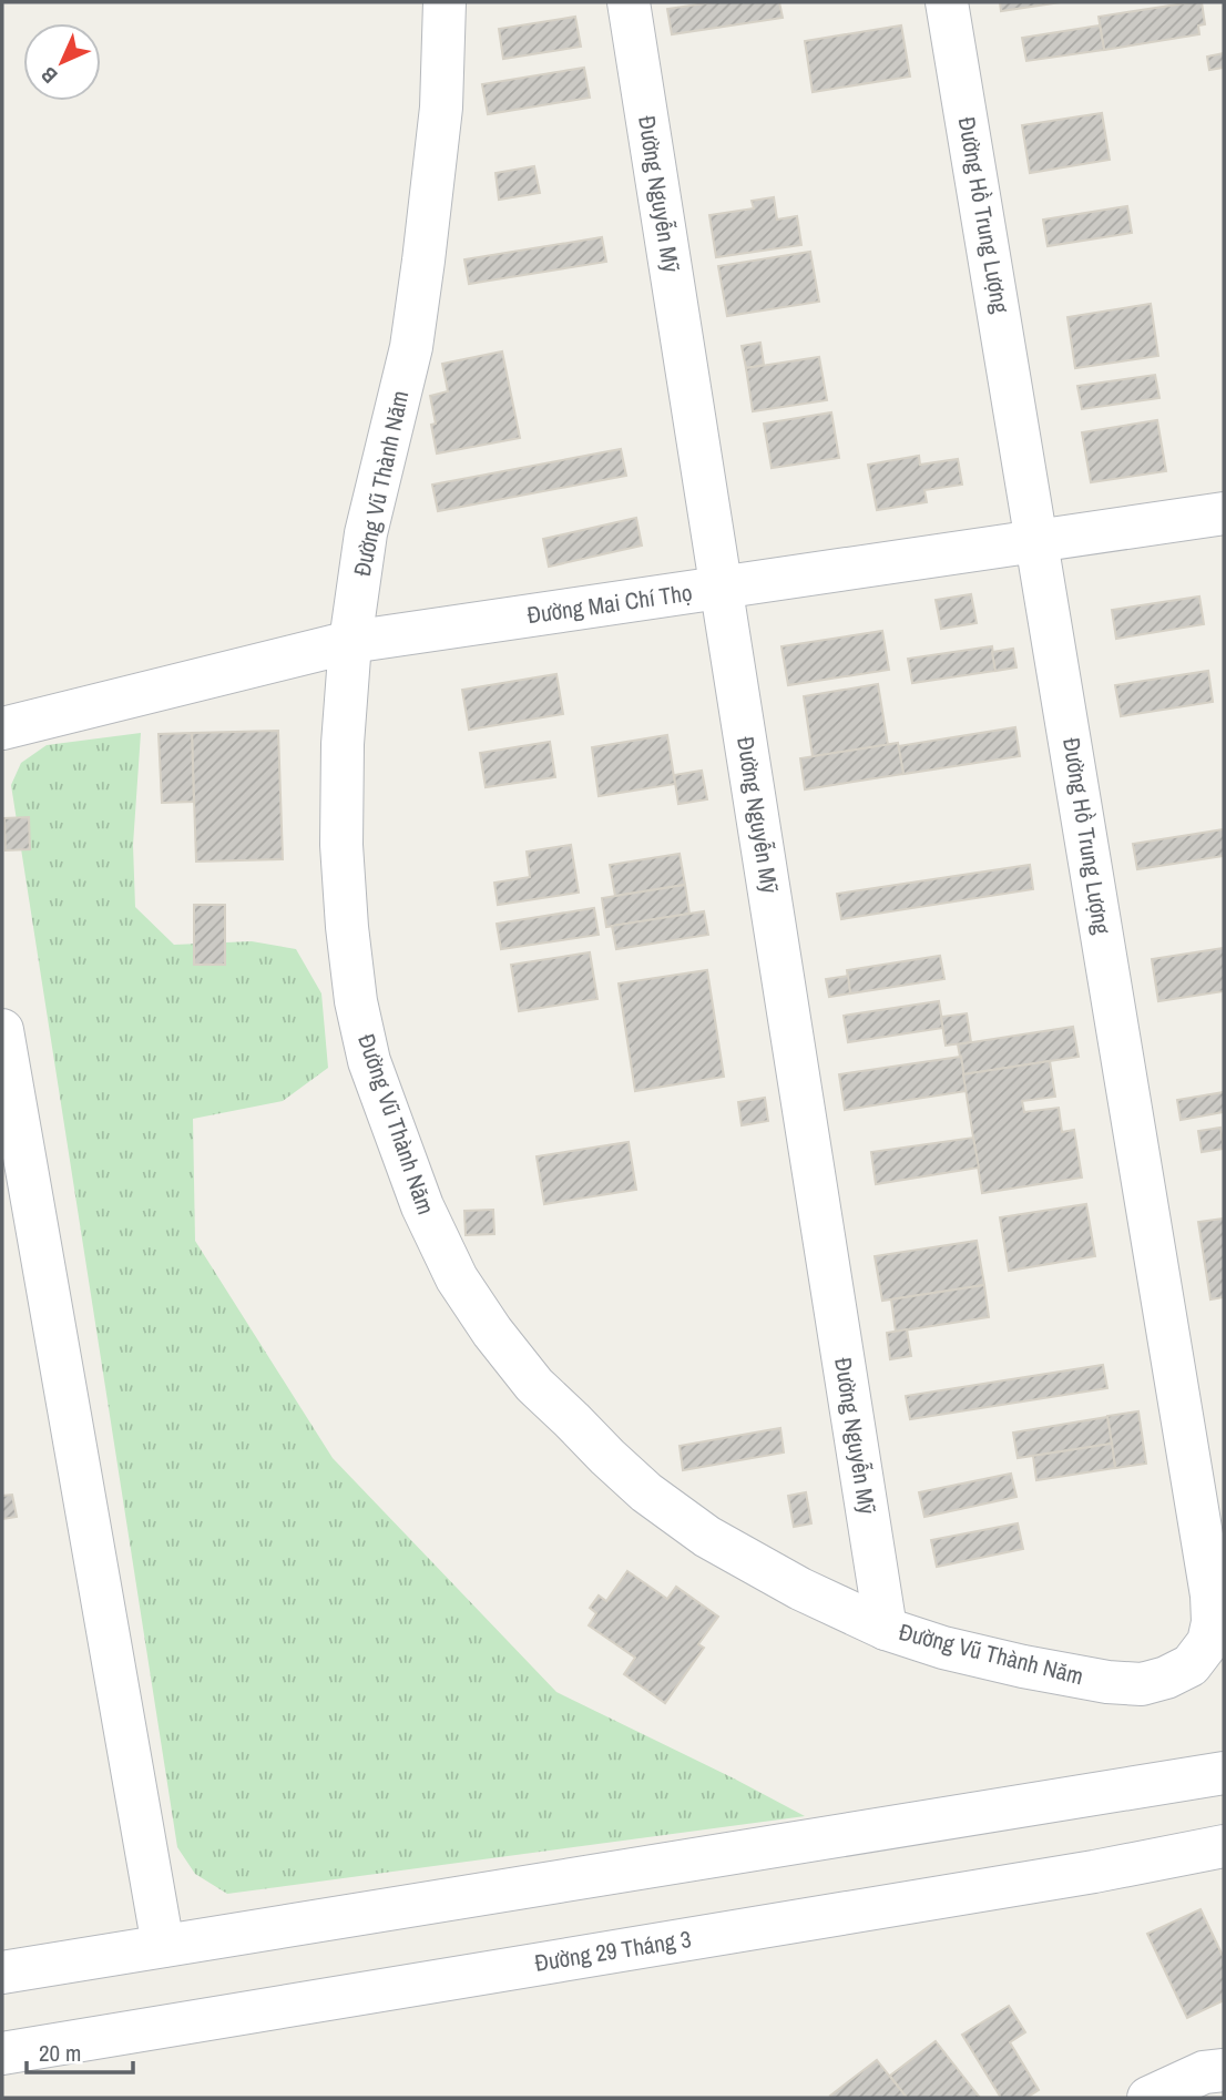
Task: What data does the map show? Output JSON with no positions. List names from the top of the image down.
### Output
{
  "streets": {
    "street": [
      "Đường Nguyễn Mỹ",
      "Đường Hồ Trung Lượng",
      "Đường Vũ Thành Năm",
      "Đường Mai Chí Thọ",
      "Đường 29 Tháng 3"
    ]
  },
  "crossings": [
    ["Đường Nguyễn Mỹ", "Đường Vũ Thành Năm"],
    ["Đường Nguyễn Mỹ", "Đường Mai Chí Thọ"],
    ["Đường Hồ Trung Lượng", "Đường Vũ Thành Năm"],
    ["Đường Hồ Trung Lượng", "Đường Mai Chí Thọ"],
    ["Đường Vũ Thành Năm", "Đường Mai Chí Thọ"]
  ],
  "scale_bar": "20 m",
  "north": "bottom left"
}
